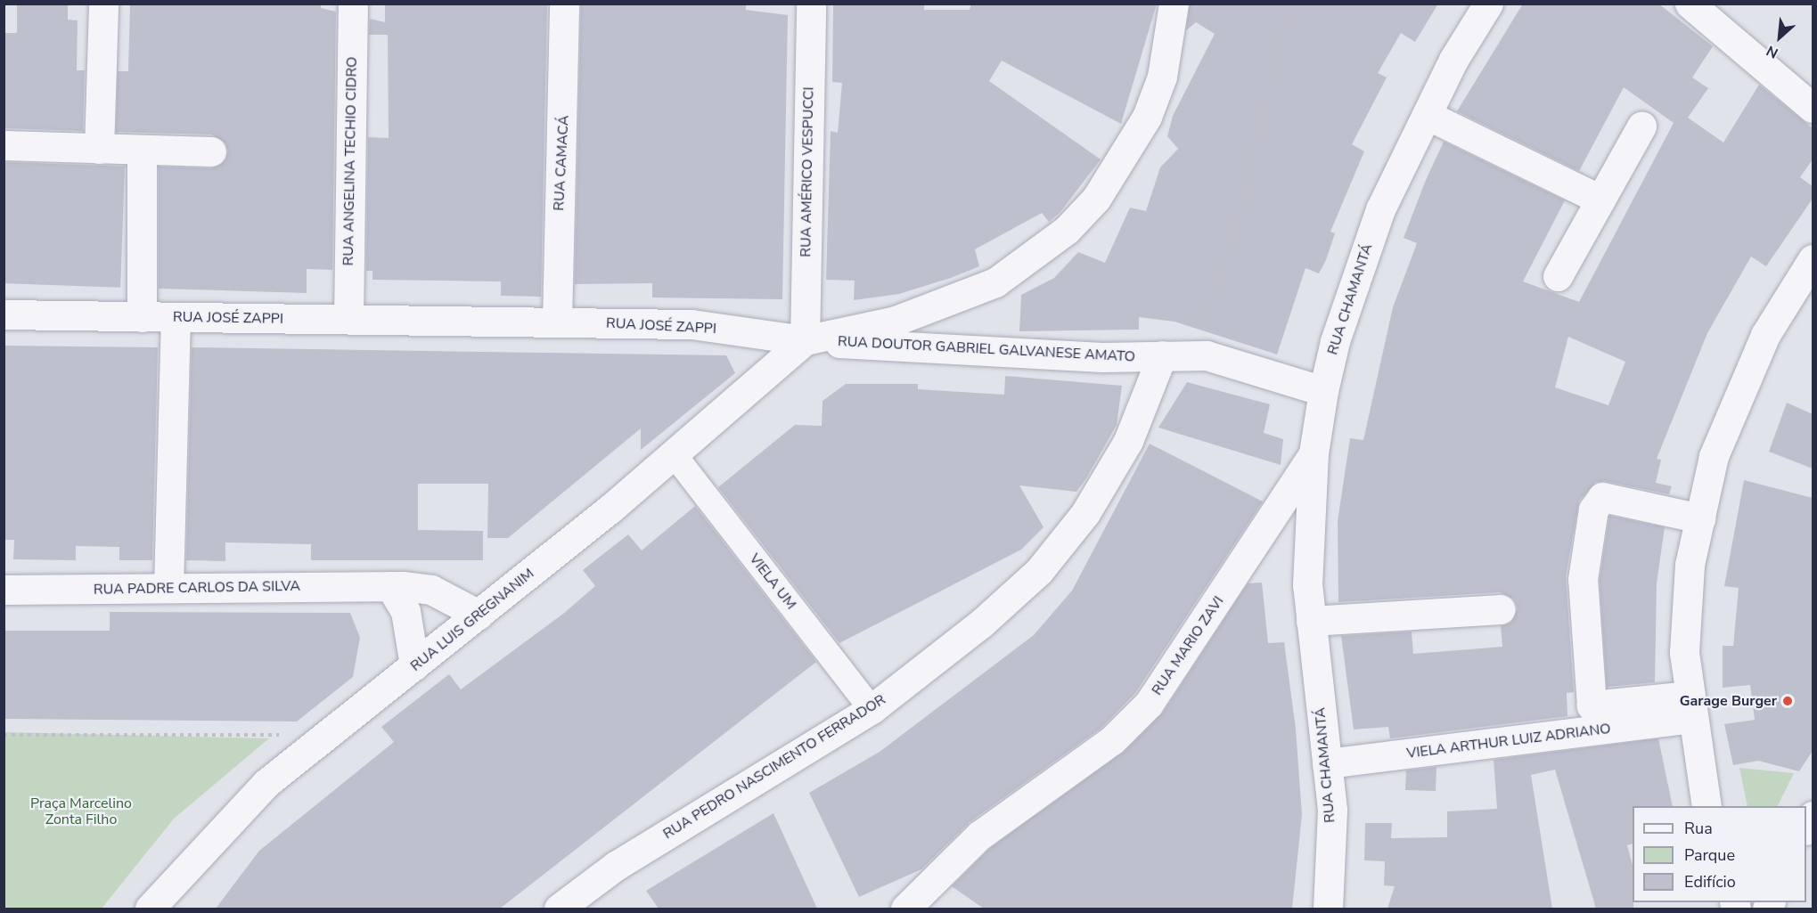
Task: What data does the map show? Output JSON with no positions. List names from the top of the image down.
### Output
{
  "streets": {
    "street": [
      "RUA ANGELINA TECHIO CIDRO",
      "RUA CAMACÁ",
      "RUA AMÉRICO VESPUCCI",
      "RUA CHAMANTÁ",
      "RUA JOSÉ ZAPPI",
      "RUA DOUTOR GABRIEL GALVANESE AMATO",
      "VIELA UM",
      "RUA PADRE CARLOS DA SILVA",
      "RUA LUIS GREGNANIM",
      "RUA MARIO ZAVI",
      "VIELA ARTHUR LUIZ ADRIANO",
      "RUA PEDRO NASCIMENTO FERRADOR"
    ]
  },
  "crossings": [
    ["RUA ANGELINA TECHIO CIDRO", "RUA JOSÉ ZAPPI"],
    ["RUA CAMACÁ", "RUA JOSÉ ZAPPI"],
    ["RUA AMÉRICO VESPUCCI", "RUA JOSÉ ZAPPI"],
    ["RUA AMÉRICO VESPUCCI", "RUA DOUTOR GABRIEL GALVANESE AMATO"],
    ["RUA AMÉRICO VESPUCCI", "RUA LUIS GREGNANIM"],
    ["RUA CHAMANTÁ", "RUA DOUTOR GABRIEL GALVANESE AMATO"],
    ["RUA CHAMANTÁ", "RUA MARIO ZAVI"],
    ["RUA CHAMANTÁ", "VIELA ARTHUR LUIZ ADRIANO"],
    ["RUA JOSÉ ZAPPI", "RUA DOUTOR GABRIEL GALVANESE AMATO"],
    ["RUA JOSÉ ZAPPI", "RUA LUIS GREGNANIM"],
    ["RUA DOUTOR GABRIEL GALVANESE AMATO", "RUA LUIS GREGNANIM"],
    ["RUA DOUTOR GABRIEL GALVANESE AMATO", "RUA PEDRO NASCIMENTO FERRADOR"],
    ["VIELA UM", "RUA LUIS GREGNANIM"],
    ["VIELA UM", "RUA PEDRO NASCIMENTO FERRADOR"],
    ["RUA PADRE CARLOS DA SILVA", "RUA LUIS GREGNANIM"]
  ],
  "parks": ["Praça Marcelino Zonta Filho"],
  "places": ["Garage Burger"],
  "legend": ["Rua", "Parque", "Edifício"],
  "north": "bottom left"
}
